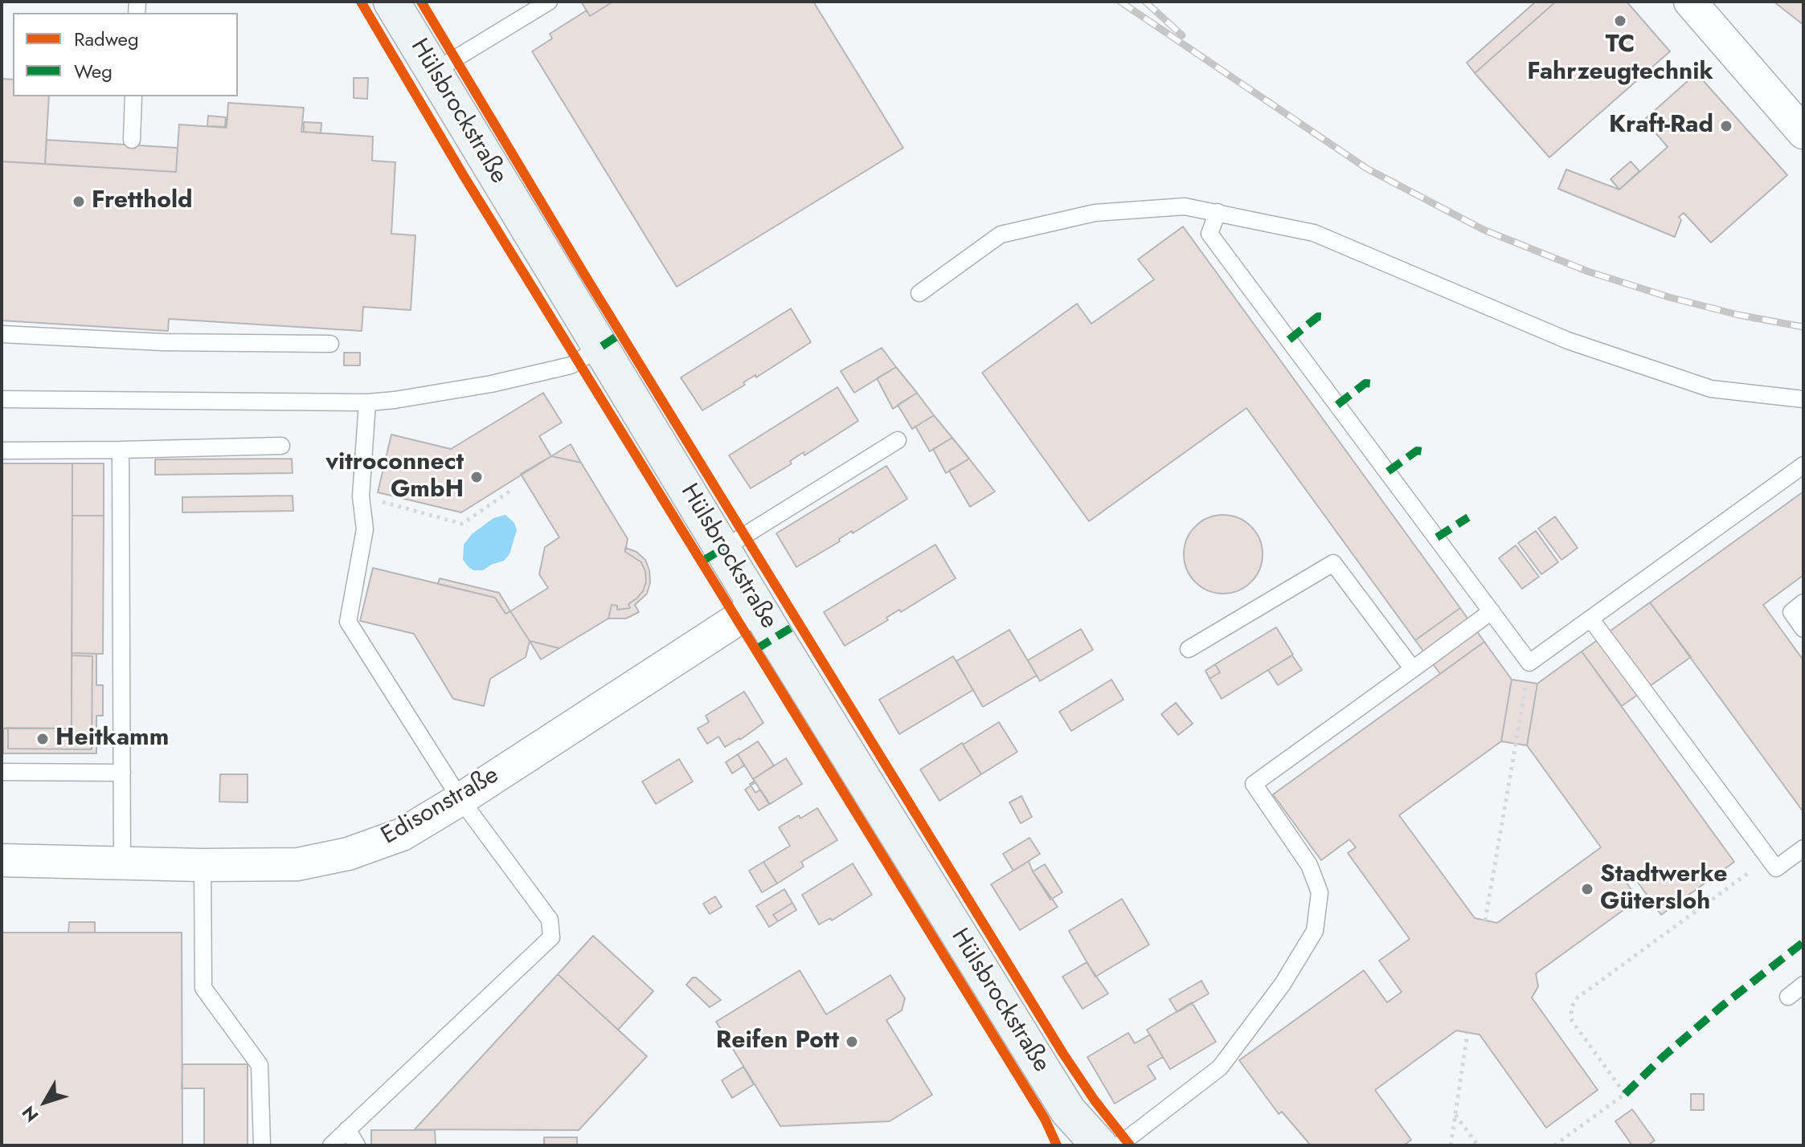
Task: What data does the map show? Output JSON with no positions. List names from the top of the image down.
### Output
{
  "streets": {
    "street": ["Hülsbrockstraße", "Edisonstraße"]
  },
  "crossings": [
    ["Hülsbrockstraße", "Edisonstraße"]
  ],
  "places": [
    "TC Fahrzeugtechnik",
    "Kraft-Rad",
    "Fretthold",
    "vitroconnect GmbH",
    "Heitkamm",
    "Stadtwerke Gütersloh",
    "Reifen Pott"
  ],
  "legend": ["Radweg", "Weg"],
  "north": "bottom left"
}
